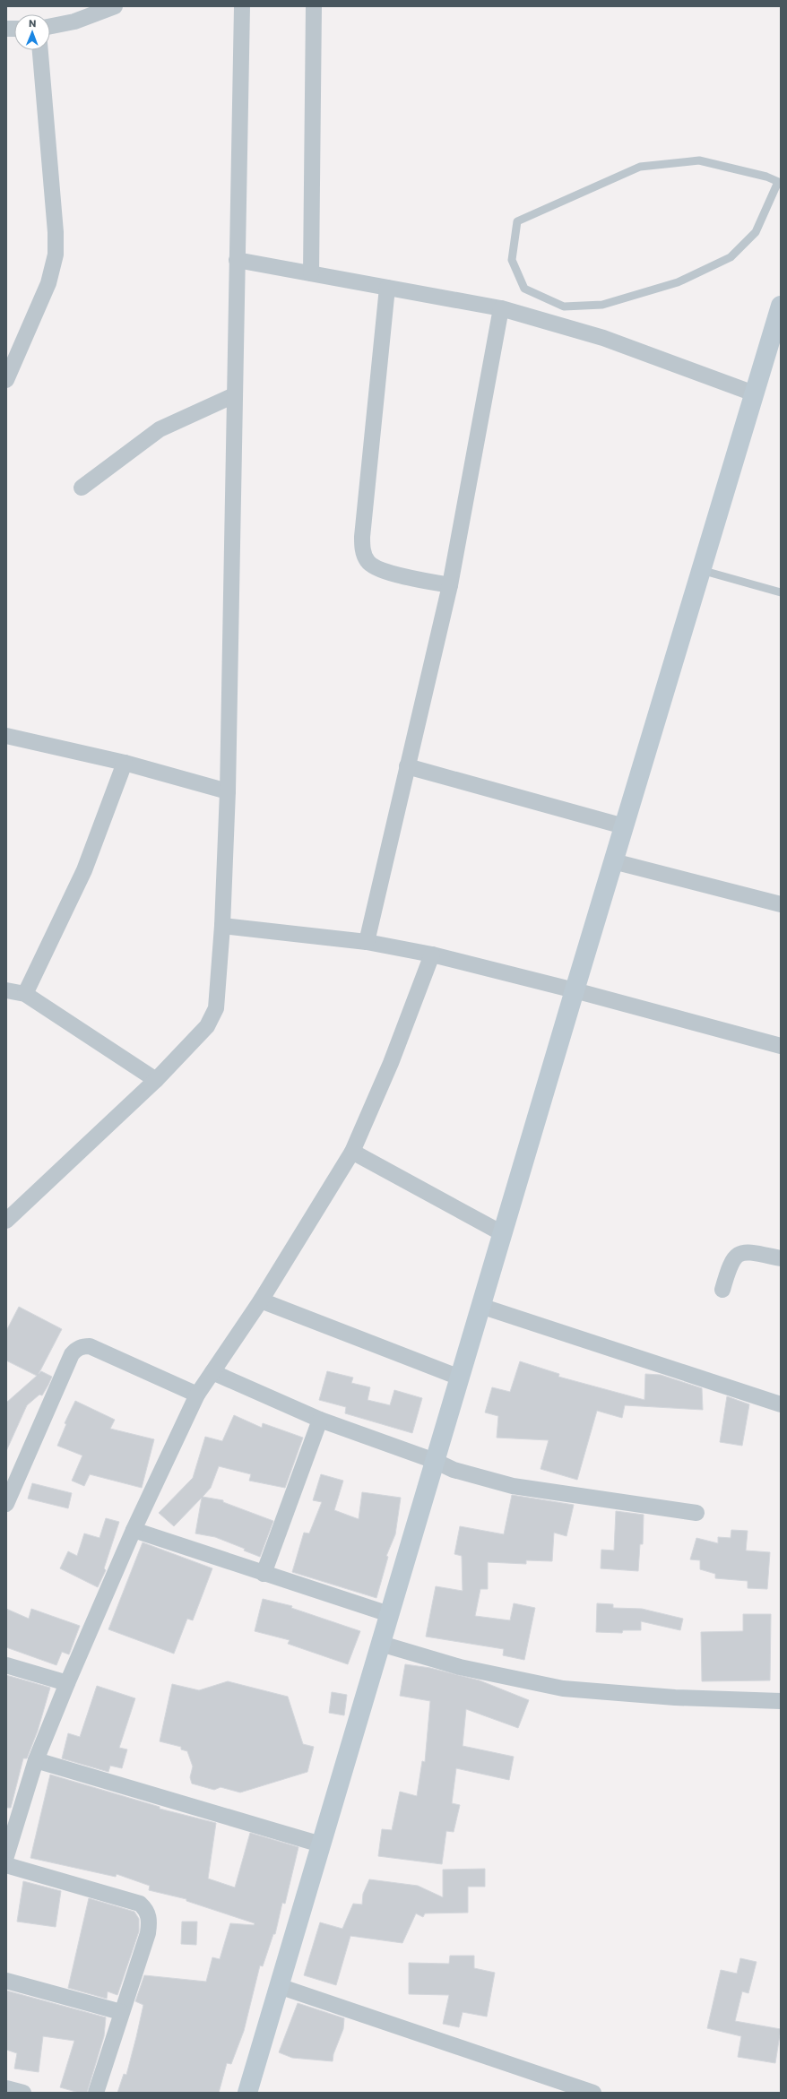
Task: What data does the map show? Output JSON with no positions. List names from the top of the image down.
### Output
{
  "north": "top"
}
